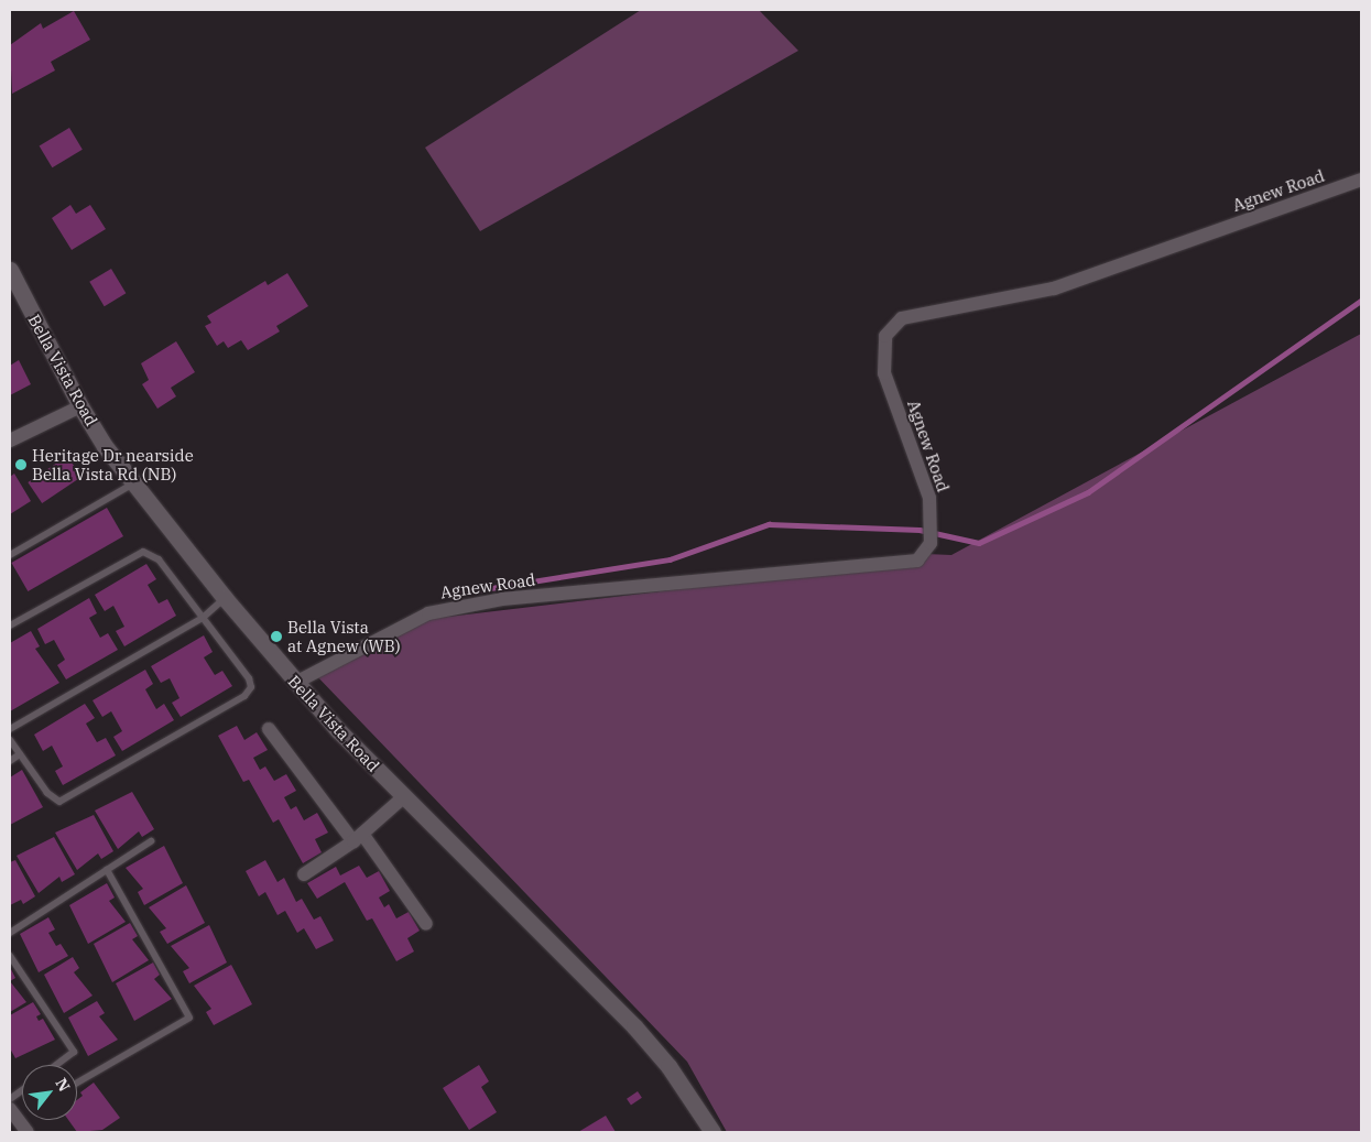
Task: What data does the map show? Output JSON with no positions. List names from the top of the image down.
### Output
{
  "streets": {
    "street": ["Agnew Road", "Bella Vista Road"]
  },
  "crossings": [
    ["Agnew Road", "Bella Vista Road"]
  ],
  "places": ["Heritage Dr nearside Bella Vista Rd (NB)", "Bella Vista at Agnew (WB)"],
  "north": "top right"
}
